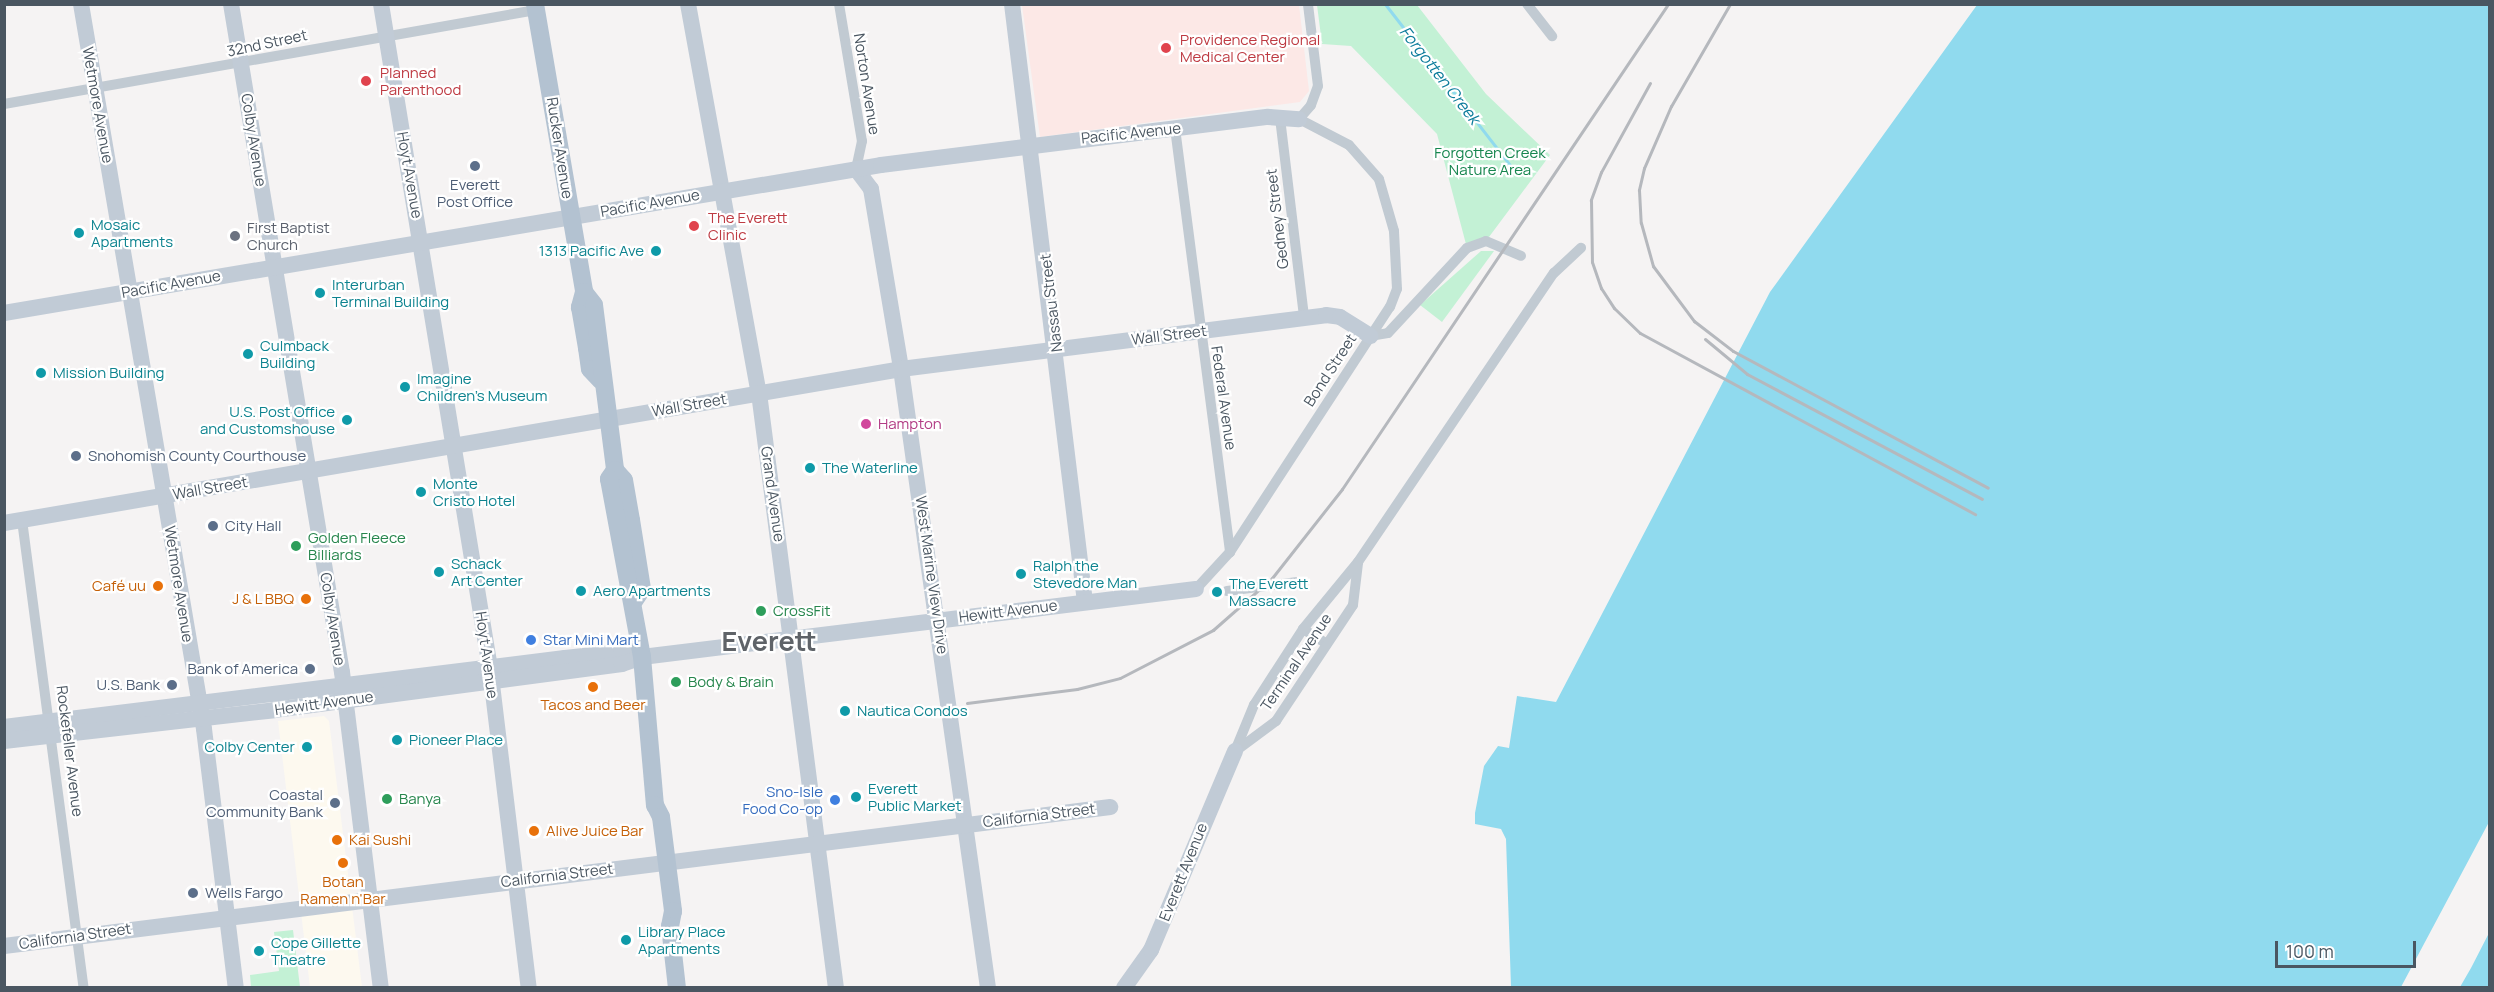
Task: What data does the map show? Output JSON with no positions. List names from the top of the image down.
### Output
{
  "streets": {
    "main road": ["Rucker Avenue"],
    "street": [
      "32nd Street",
      "Norton Avenue",
      "Wetmore Avenue",
      "Pacific Avenue",
      "Colby Avenue",
      "Hoyt Avenue",
      "Gedney Street",
      "Nassau Street",
      "Wall Street",
      "Bond Street",
      "Federal Avenue",
      "Grand Avenue",
      "West Marine View Drive",
      "Hewitt Avenue",
      "Terminal Avenue",
      "Rockefeller Avenue",
      "California Street",
      "Everett Avenue"
    ]
  },
  "crossings": [
    ["32nd Street", "Wetmore Avenue"],
    ["32nd Street", "Colby Avenue"],
    ["32nd Street", "Rucker Avenue"],
    ["32nd Street", "Hoyt Avenue"],
    ["Norton Avenue", "Pacific Avenue"],
    ["Norton Avenue", "West Marine View Drive"],
    ["Wetmore Avenue", "Pacific Avenue"],
    ["Wetmore Avenue", "Wall Street"],
    ["Wetmore Avenue", "Hewitt Avenue"],
    ["Wetmore Avenue", "California Street"],
    ["Pacific Avenue", "Colby Avenue"],
    ["Pacific Avenue", "Rucker Avenue"],
    ["Pacific Avenue", "Hoyt Avenue"],
    ["Pacific Avenue", "Gedney Street"],
    ["Pacific Avenue", "Nassau Street"],
    ["Pacific Avenue", "Federal Avenue"],
    ["Pacific Avenue", "Grand Avenue"],
    ["Pacific Avenue", "West Marine View Drive"],
    ["Colby Avenue", "Wall Street"],
    ["Colby Avenue", "Hewitt Avenue"],
    ["Colby Avenue", "California Street"],
    ["Rucker Avenue", "Wall Street"],
    ["Rucker Avenue", "Hewitt Avenue"],
    ["Rucker Avenue", "California Street"],
    ["Hoyt Avenue", "Wall Street"],
    ["Hoyt Avenue", "Hewitt Avenue"],
    ["Hoyt Avenue", "California Street"],
    ["Gedney Street", "Wall Street"],
    ["Nassau Street", "Wall Street"],
    ["Nassau Street", "Hewitt Avenue"],
    ["Wall Street", "Bond Street"],
    ["Wall Street", "Federal Avenue"],
    ["Wall Street", "Grand Avenue"],
    ["Wall Street", "West Marine View Drive"],
    ["Wall Street", "Rockefeller Avenue"],
    ["Bond Street", "Federal Avenue"],
    ["Grand Avenue", "Hewitt Avenue"],
    ["Grand Avenue", "California Street"],
    ["West Marine View Drive", "Hewitt Avenue"],
    ["West Marine View Drive", "California Street"],
    ["Hewitt Avenue", "Rockefeller Avenue"],
    ["Terminal Avenue", "Everett Avenue"],
    ["Rockefeller Avenue", "California Street"]
  ],
  "districts": ["Everett"],
  "water": ["Forgotten Creek"],
  "parks": ["Forgotten Creek Nature Area"],
  "places": [
    "Providence Regional Medical Center",
    "Planned Parenthood",
    "Everett Post Office",
    "The Everett Clinic",
    "Mosaic Apartments",
    "First Baptist Church",
    "1313 Pacific Ave",
    "Interurban Terminal Building",
    "Culmback Building",
    "Mission Building",
    "Imagine Children's Museum",
    "U.S. Post Office and Customshouse",
    "Hampton",
    "Snohomish County Courthouse",
    "The Waterline",
    "Monte Cristo Hotel",
    "City Hall",
    "Golden Fleece Billiards",
    "Schack Art Center",
    "Ralph the Stevedore Man",
    "Café uu",
    "Aero Apartments",
    "The Everett Massacre",
    "J & L BBQ",
    "CrossFit",
    "Star Mini Mart",
    "Bank of America",
    "Body & Brain",
    "U.S. Bank",
    "Tacos and Beer",
    "Nautica Condos",
    "Pioneer Place",
    "Colby Center",
    "Everett Public Market",
    "Banya",
    "Sno-Isle Food Co-op",
    "Coastal Community Bank",
    "Alive Juice Bar",
    "Kai Sushi",
    "Botan Ramen n'Bar",
    "Wells Fargo",
    "Library Place Apartments",
    "Cope Gillette Theatre"
  ],
  "scale_bar": "100 m"
}
